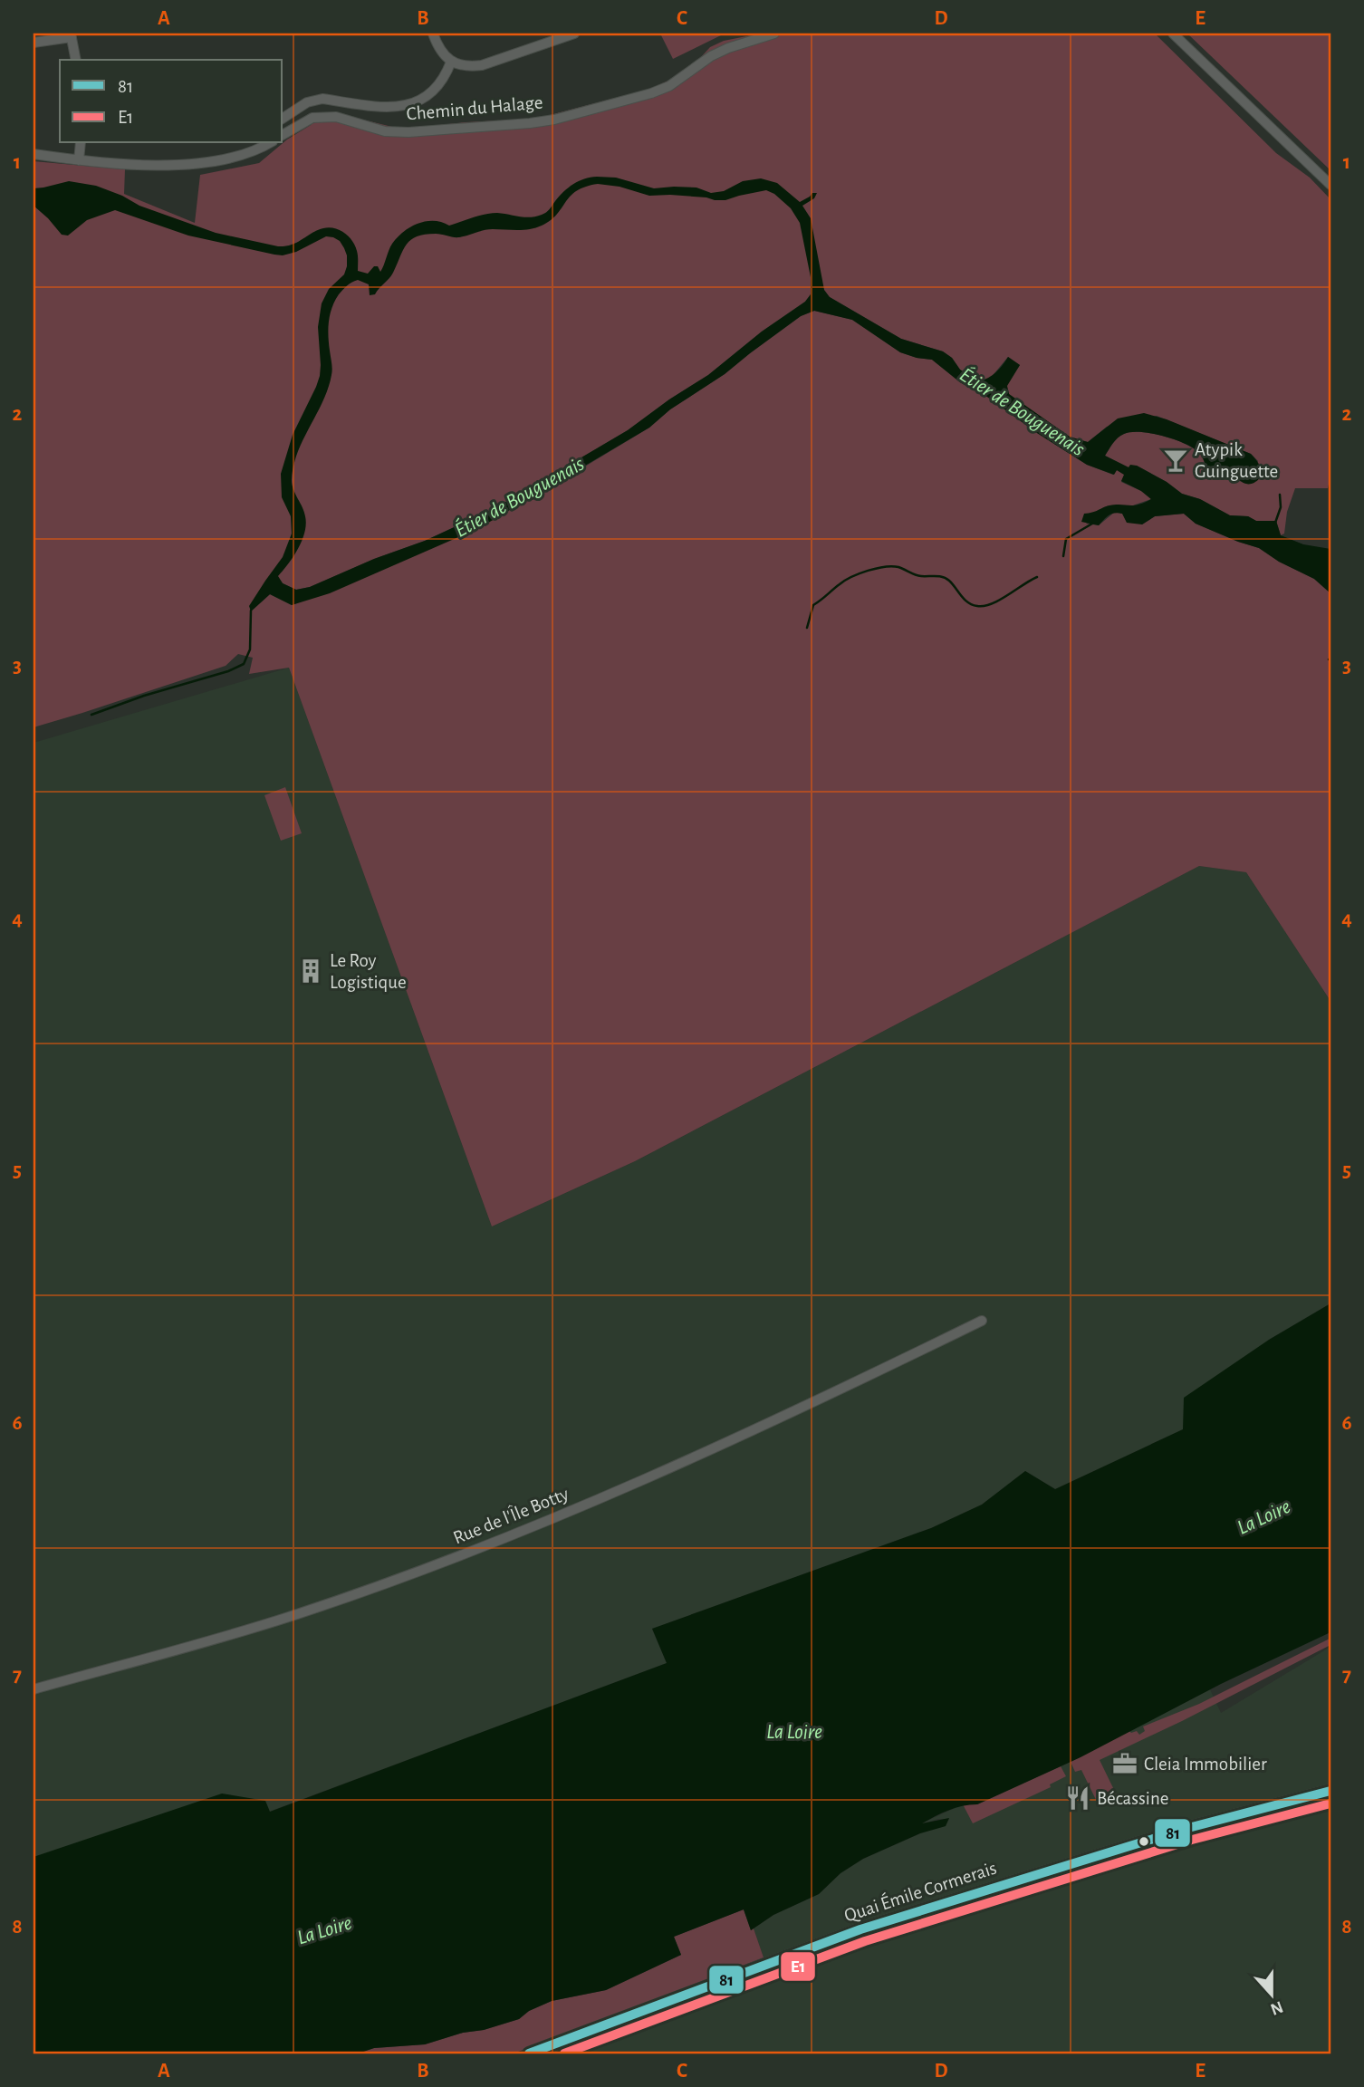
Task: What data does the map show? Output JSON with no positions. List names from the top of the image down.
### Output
{
  "streets": {
    "main road": ["Quai Émile Cormerais"],
    "street": ["Chemin du Halage", "Rue de l'Île Botty"]
  },
  "water": ["Étier de Bouguenais", "La Loire"],
  "places": {
    "bar": ["Atypik Guinguette"],
    "building": ["Le Roy Logistique"],
    "office": ["Cleia Immobilier"],
    "restaurant": ["Bécassine"]
  },
  "lines": ["transit line 81", "transit line E1"],
  "legend": ["81", "E1"],
  "north": "bottom",
  "grid": {
    "columns": [
      "A",
      "B",
      "C",
      "D",
      "E"
    ],
    "rows": [
      "1",
      "2",
      "3",
      "4",
      "5",
      "6",
      "7",
      "8"
    ]
  }
}
